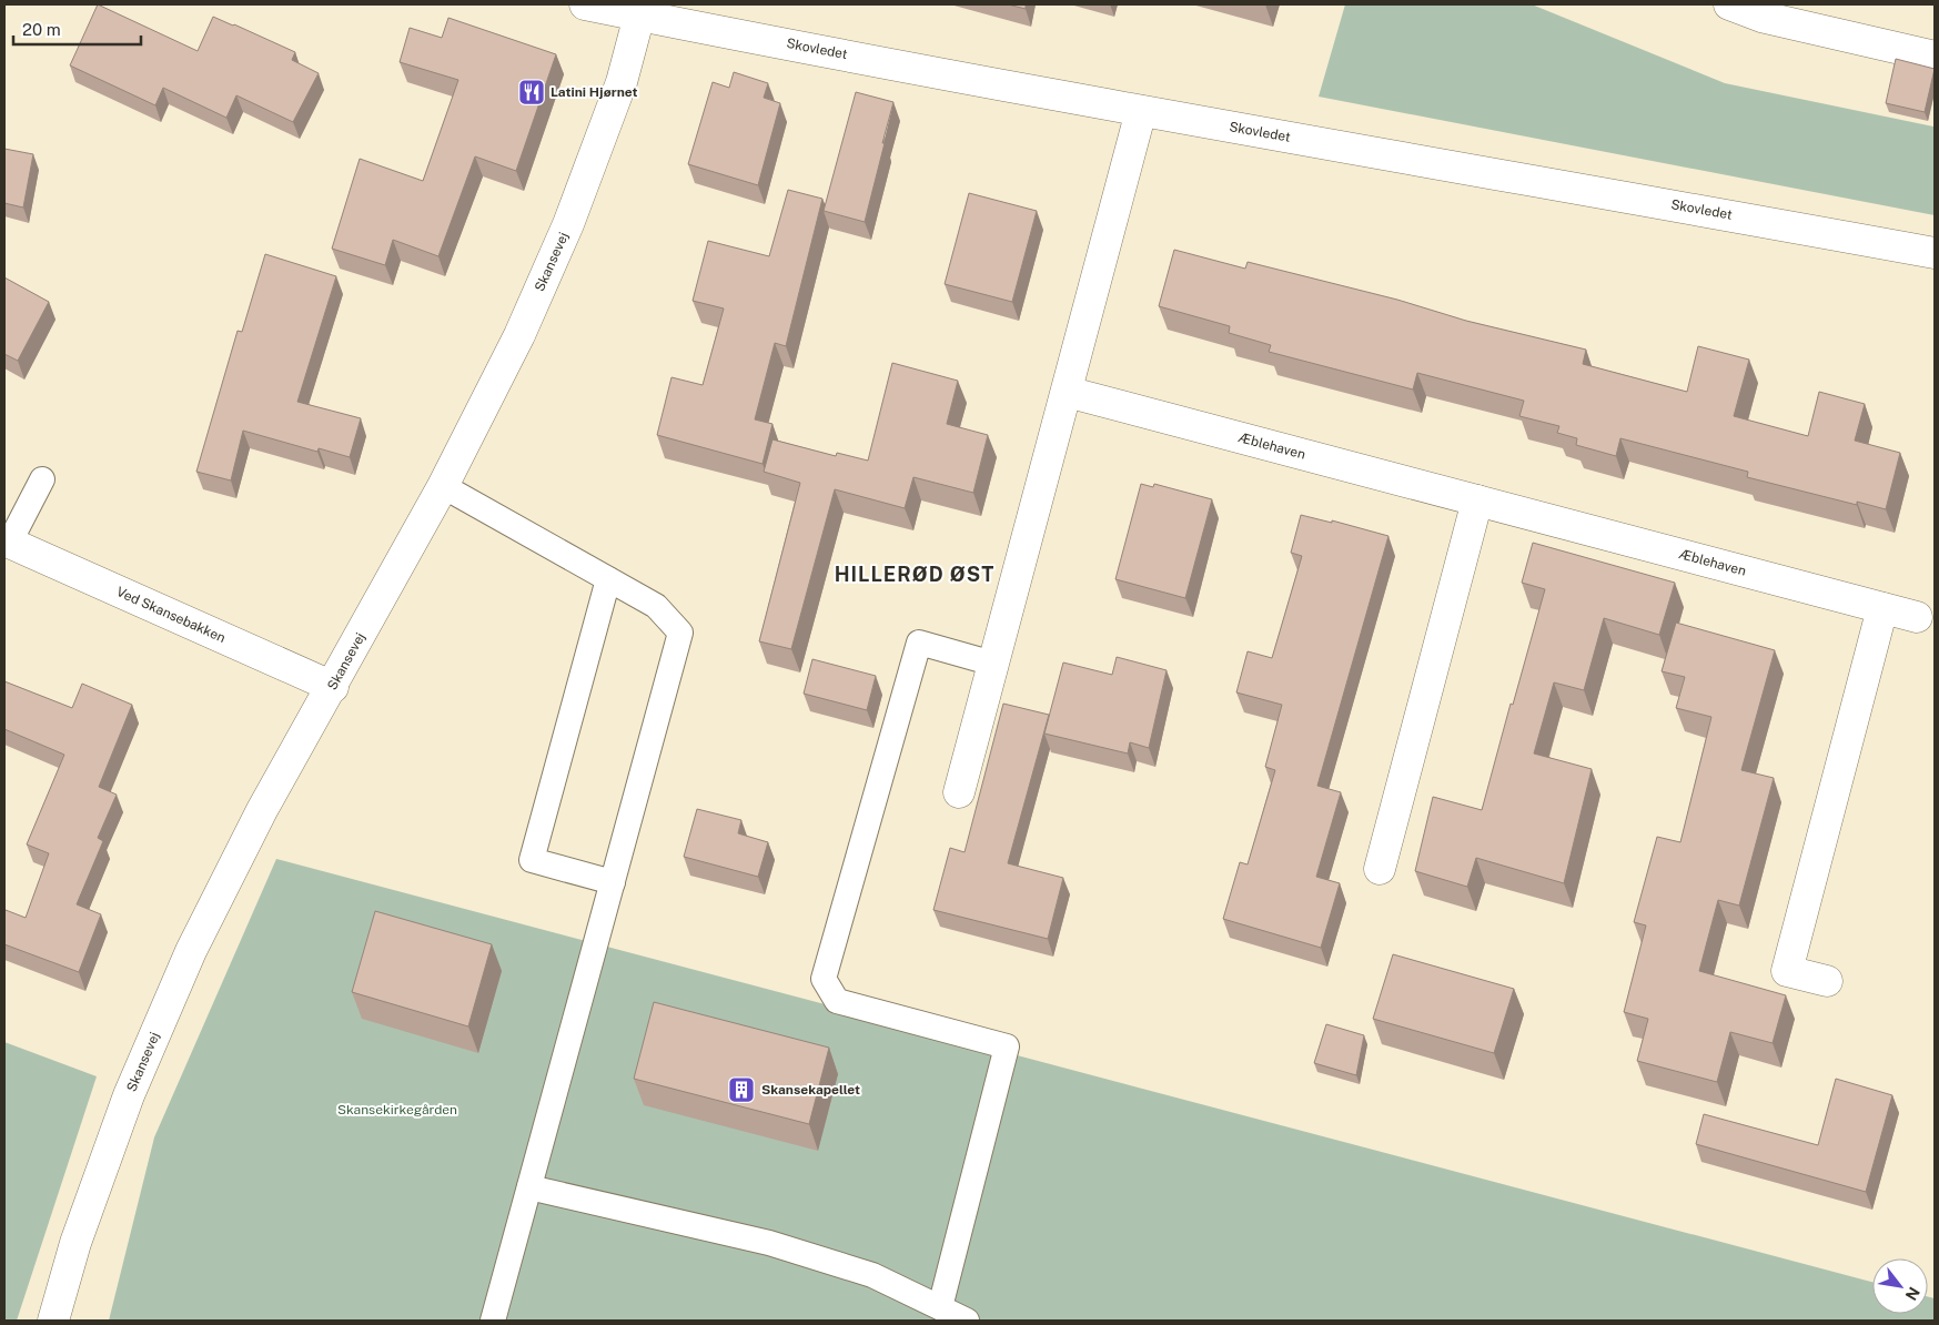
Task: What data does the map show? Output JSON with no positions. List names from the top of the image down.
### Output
{
  "streets": {
    "street": [
      "Skovledet",
      "Skansevej",
      "Æblehaven",
      "Ved Skansebakken"
    ]
  },
  "crossings": [
    ["Skovledet", "Skansevej"],
    ["Skansevej", "Ved Skansebakken"]
  ],
  "districts": ["HILLERØD ØST"],
  "parks": ["Skansekirkegården"],
  "places": {
    "restaurant": ["Latini Hjørnet"],
    "building": ["Skansekapellet"]
  },
  "scale_bar": "20 m",
  "north": "bottom right"
}
